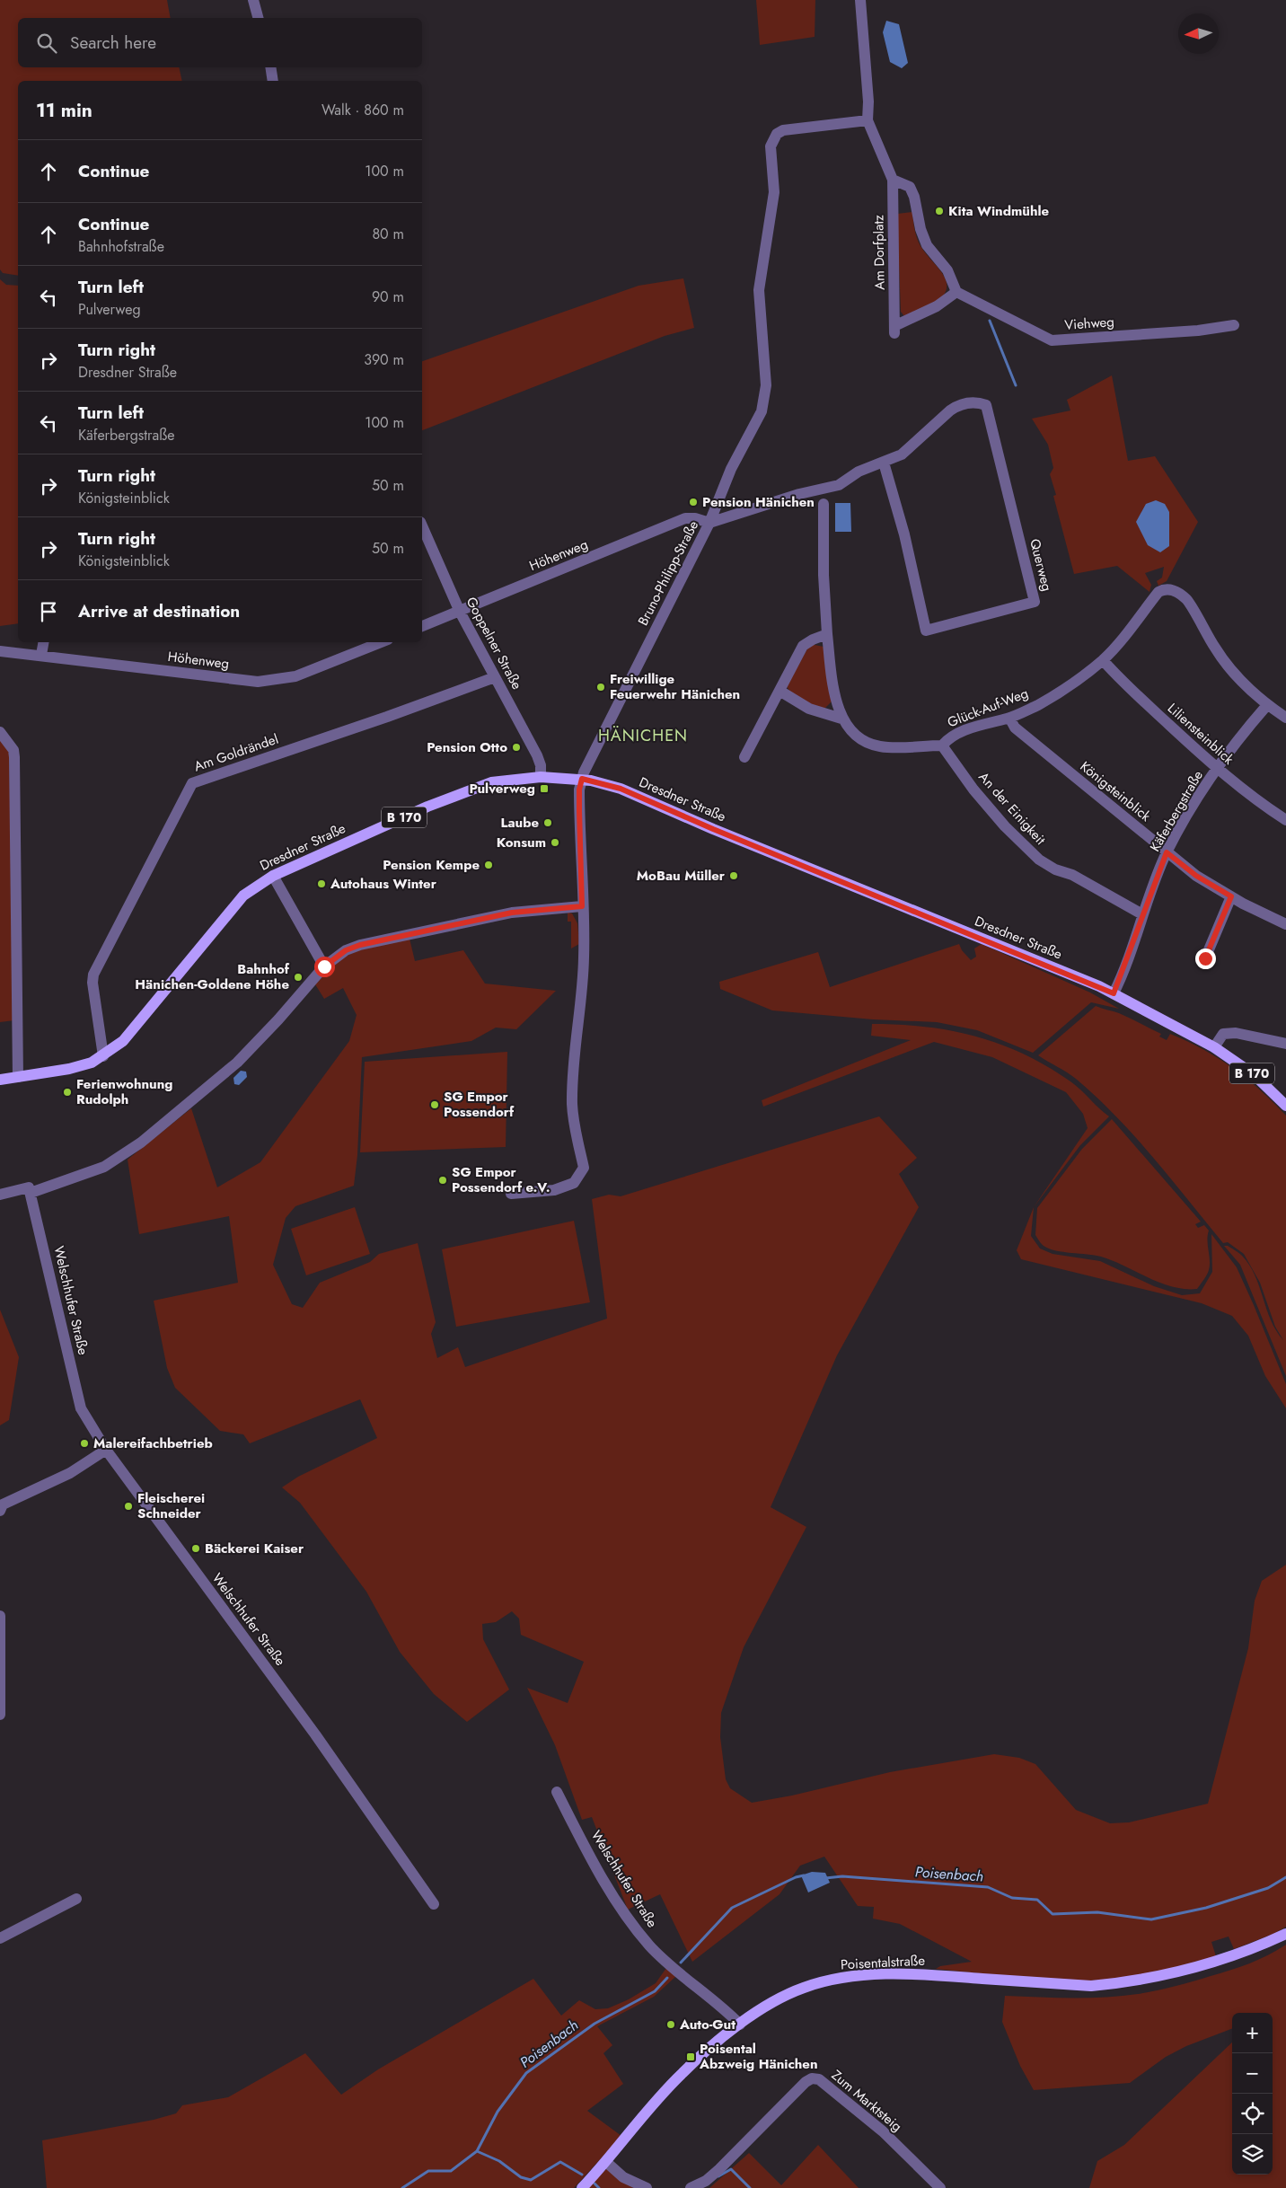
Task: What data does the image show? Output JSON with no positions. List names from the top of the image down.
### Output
{
  "streets": {
    "main road": ["Dresdner Straße", "B 170", "Poisentalstraße"],
    "street": [
      "Am Dorfplatz",
      "Viehweg",
      "Höhenweg",
      "Querweg",
      "Bruno-Philipp-Straße",
      "Goppelner Straße",
      "Glück-Auf-Weg",
      "Liliensteinblick",
      "Am Goldrändel",
      "Königsteinblick",
      "An der Einigkeit",
      "Käferbergstraße",
      "Welschhufer Straße",
      "Zum Marktsteig"
    ]
  },
  "crossings": [
    ["Am Dorfplatz", "Viehweg"],
    ["Am Dorfplatz", "Bruno-Philipp-Straße"],
    ["Höhenweg", "Querweg"],
    ["Höhenweg", "Bruno-Philipp-Straße"],
    ["Höhenweg", "Goppelner Straße"],
    ["Querweg", "Bruno-Philipp-Straße"],
    ["Bruno-Philipp-Straße", "Dresdner Straße"],
    ["Goppelner Straße", "Am Goldrändel"],
    ["Goppelner Straße", "Dresdner Straße"],
    ["Glück-Auf-Weg", "Liliensteinblick"],
    ["Glück-Auf-Weg", "Königsteinblick"],
    ["Glück-Auf-Weg", "An der Einigkeit"],
    ["Glück-Auf-Weg", "Käferbergstraße"],
    ["Liliensteinblick", "Käferbergstraße"],
    ["Am Goldrändel", "Dresdner Straße"],
    ["Am Goldrändel", "B 170"],
    ["Königsteinblick", "Käferbergstraße"],
    ["Dresdner Straße", "Käferbergstraße"],
    ["Dresdner Straße", "B 170"],
    ["An der Einigkeit", "Käferbergstraße"],
    ["Welschhufer Straße", "Poisentalstraße"]
  ],
  "districts": ["HÄNICHEN"],
  "water": ["Poisenbach"],
  "places": {
    "other": [
      "Kita Windmühle",
      "Pension Hänichen",
      "Freiwillige Feuerwehr Hänichen",
      "Pension Otto",
      "Laube",
      "Konsum",
      "Pension Kempe",
      "MoBau Müller",
      "Autohaus Winter",
      "Bahnhof Hänichen-Goldene Höhe",
      "Ferienwohnung Rudolph",
      "SG Empor Possendorf",
      "SG Empor Possendorf e.V.",
      "Malereifachbetrieb",
      "Fleischerei Schneider",
      "Bäckerei Kaiser",
      "Auto-Gut"
    ],
    "transit": ["Pulverweg", "Poisental Abzweig Hänichen"]
  },
  "north": "left",
  "page": {
    "search": "Search here",
    "heading": ["11 min", "Walk · 860 m"],
    "list": [
      ["Continue", "100 m"],
      ["Continue", "Bahnhofstraße", "80 m"],
      ["Turn left", "Pulverweg", "90 m"],
      ["Turn right", "Dresdner Straße", "390 m"],
      ["Turn left", "Käferbergstraße", "100 m"],
      ["Turn right", "Königsteinblick", "50 m"],
      ["Turn right", "Königsteinblick", "50 m"],
      "Arrive at destination"
    ],
    "map_buttons": ["+", "−"]
  }
}
